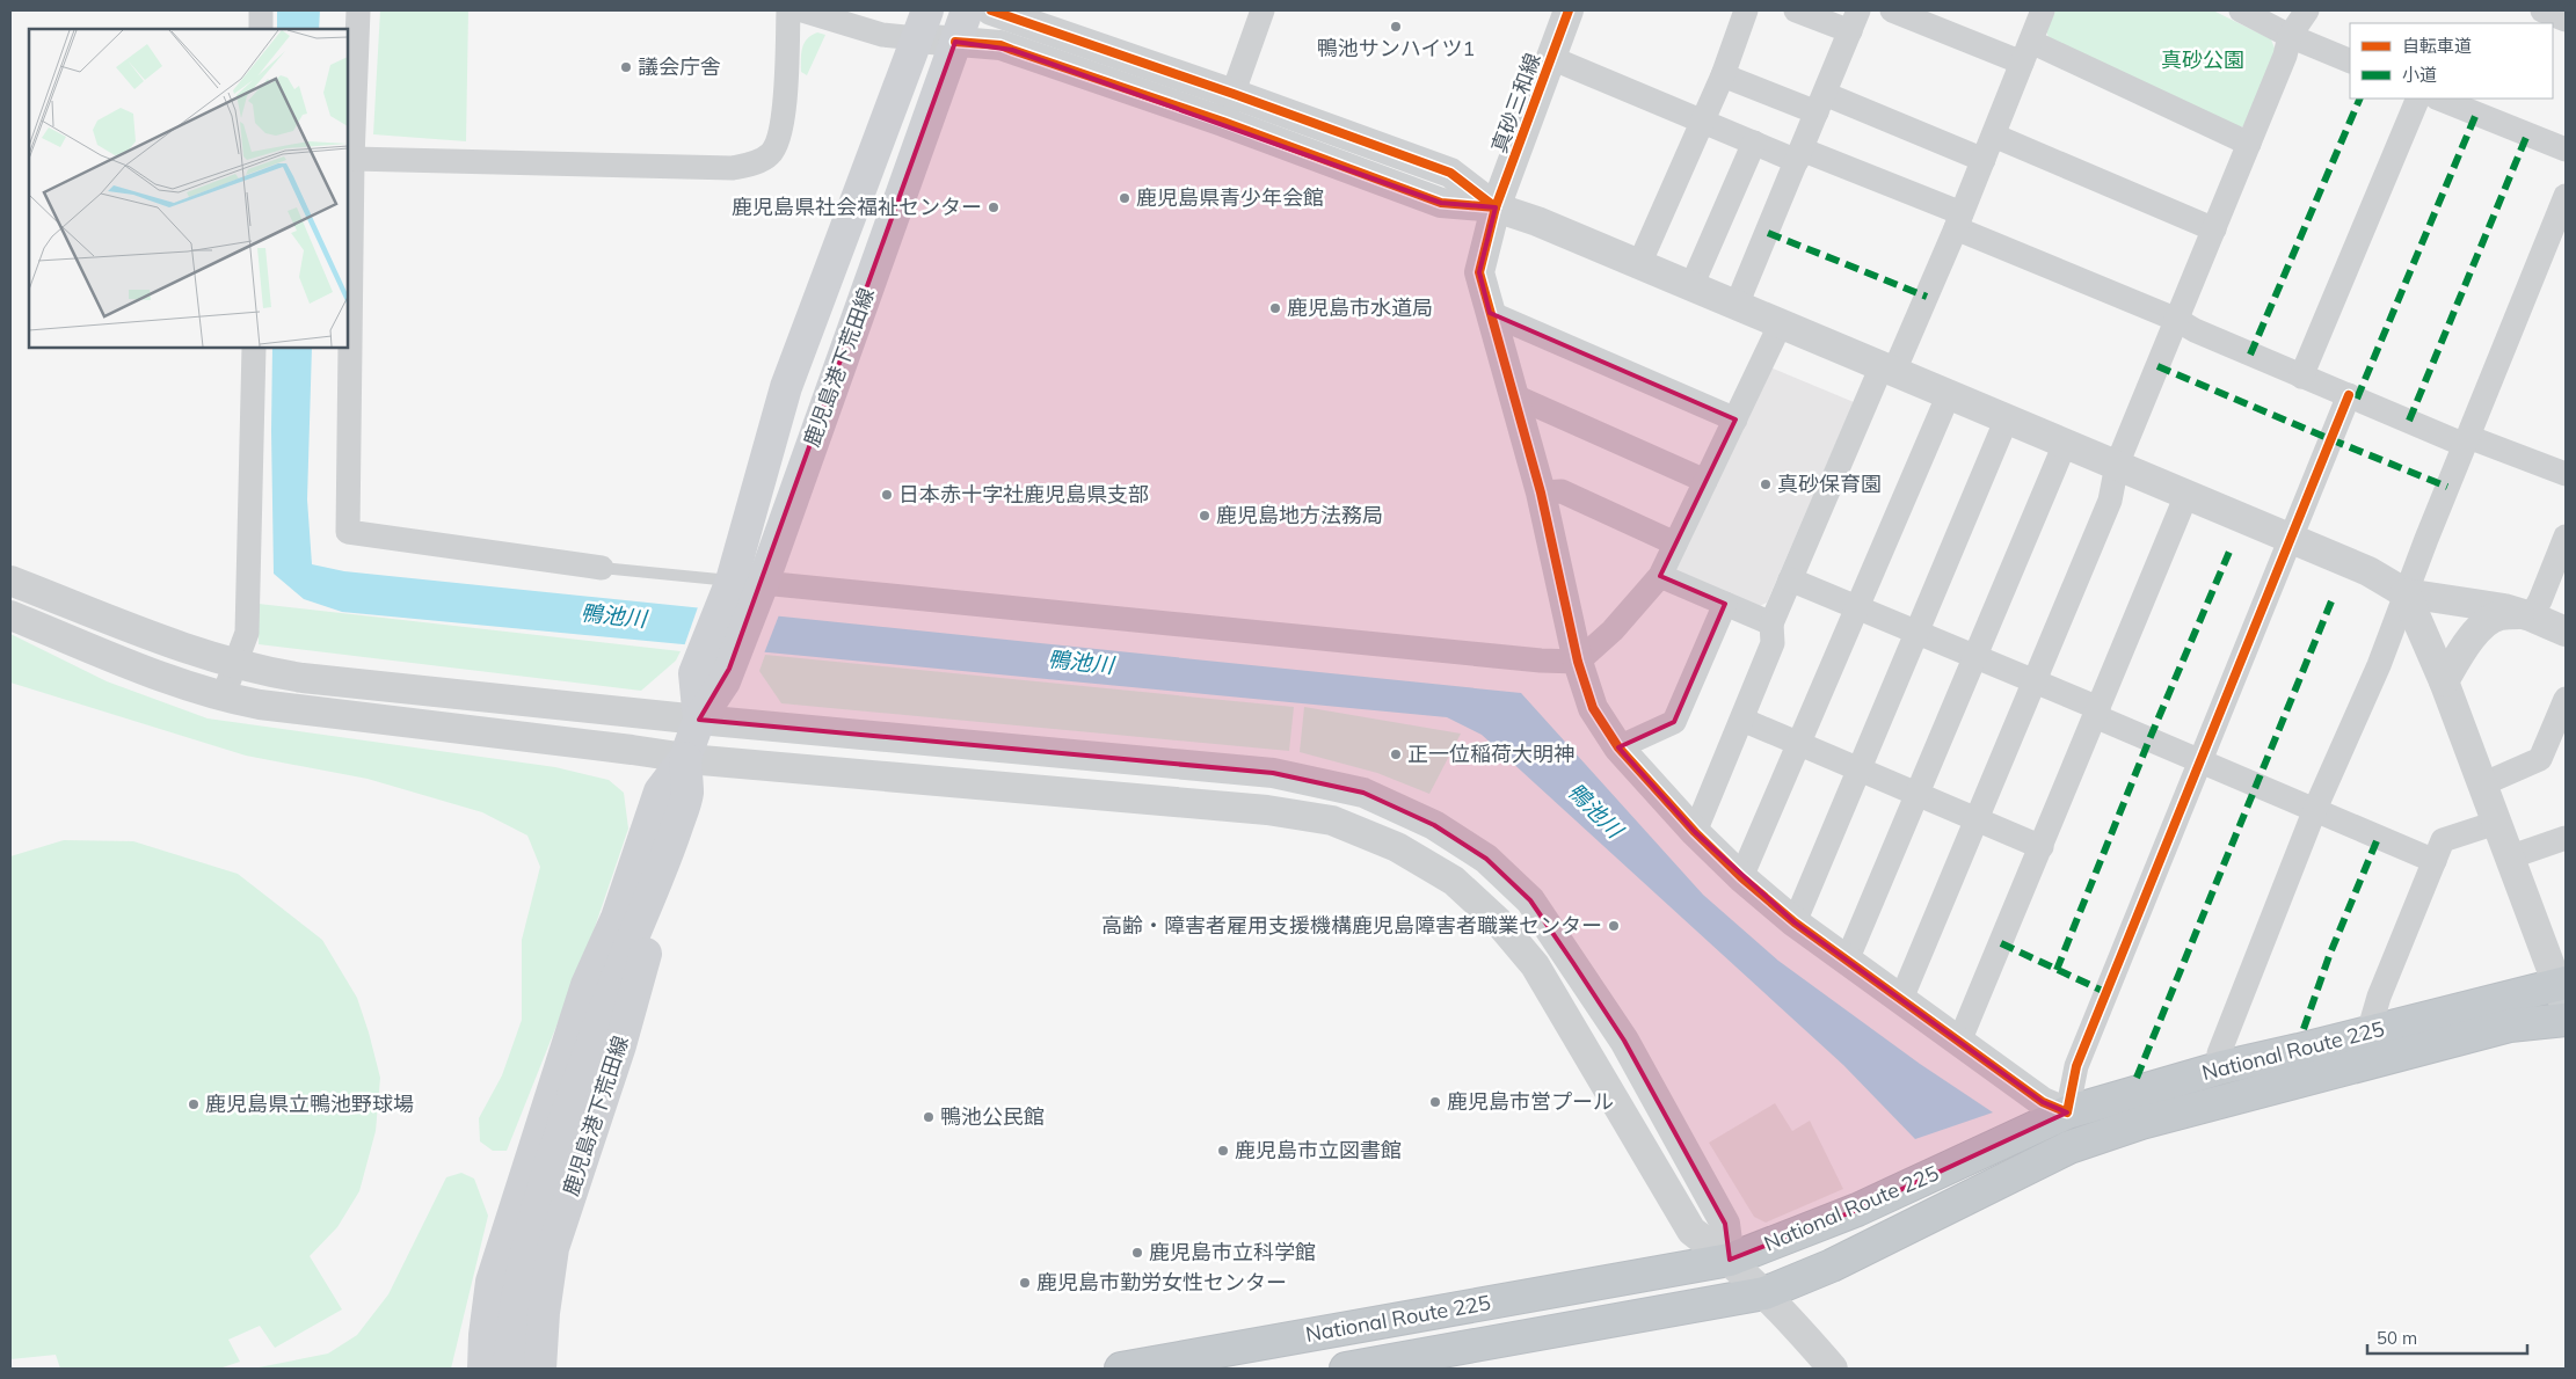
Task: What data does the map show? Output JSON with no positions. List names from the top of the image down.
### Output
{
  "streets": {
    "highway": ["National Route 225"],
    "main road": ["鹿児島港下荒田線"],
    "street": ["真砂三和線"]
  },
  "crossings": [
    ["真砂三和線", "National Route 225"]
  ],
  "water": ["鴨池川"],
  "parks": ["真砂公園"],
  "places": [
    "鴨池サンハイツ1",
    "議会庁舎",
    "鹿児島県青少年会館",
    "鹿児島県社会福祉センター",
    "鹿児島市水道局",
    "真砂保育園",
    "日本赤十字社鹿児島県支部",
    "鹿児島地方法務局",
    "正一位稲荷大明神",
    "高齢・障害者雇用支援機構鹿児島障害者職業センター",
    "鹿児島市営プール",
    "鹿児島県立鴨池野球場",
    "鴨池公民館",
    "鹿児島市立図書館",
    "鹿児島市立科学館",
    "鹿児島市勤労女性センター"
  ],
  "legend": ["自転車道", "小道"],
  "scale_bar": "50 m"
}
